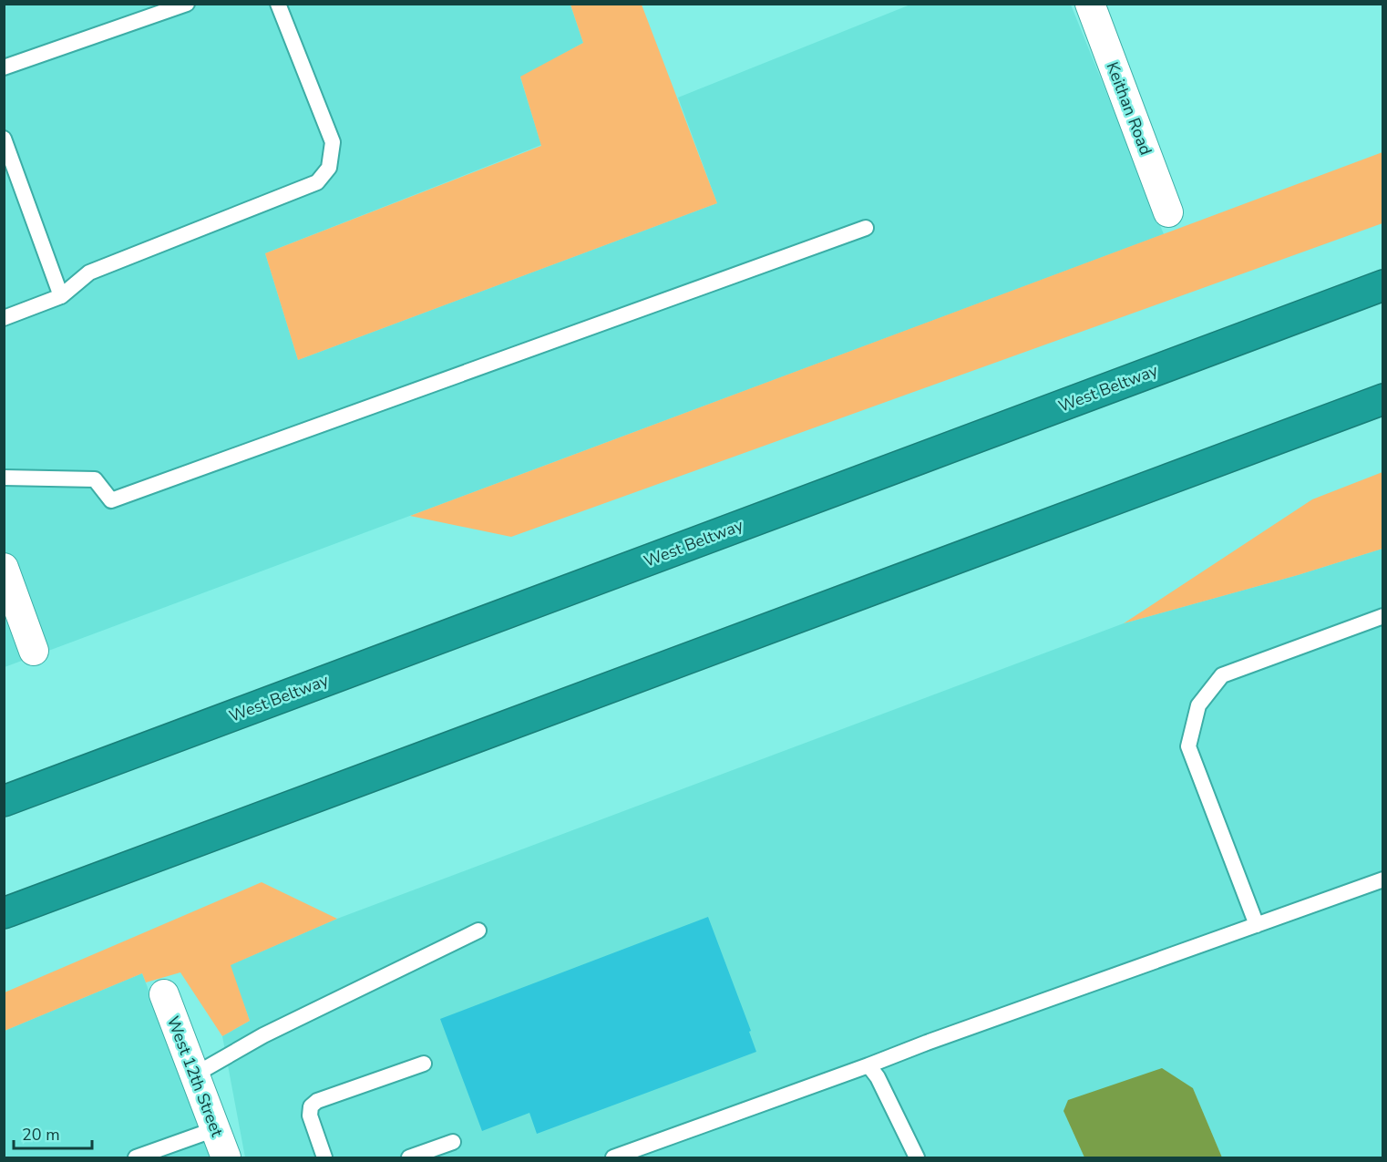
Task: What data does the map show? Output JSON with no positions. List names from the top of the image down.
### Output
{
  "streets": {
    "highway": ["West Beltway"],
    "street": ["Keithan Road", "West 12th Street"]
  },
  "scale_bar": "20 m"
}
